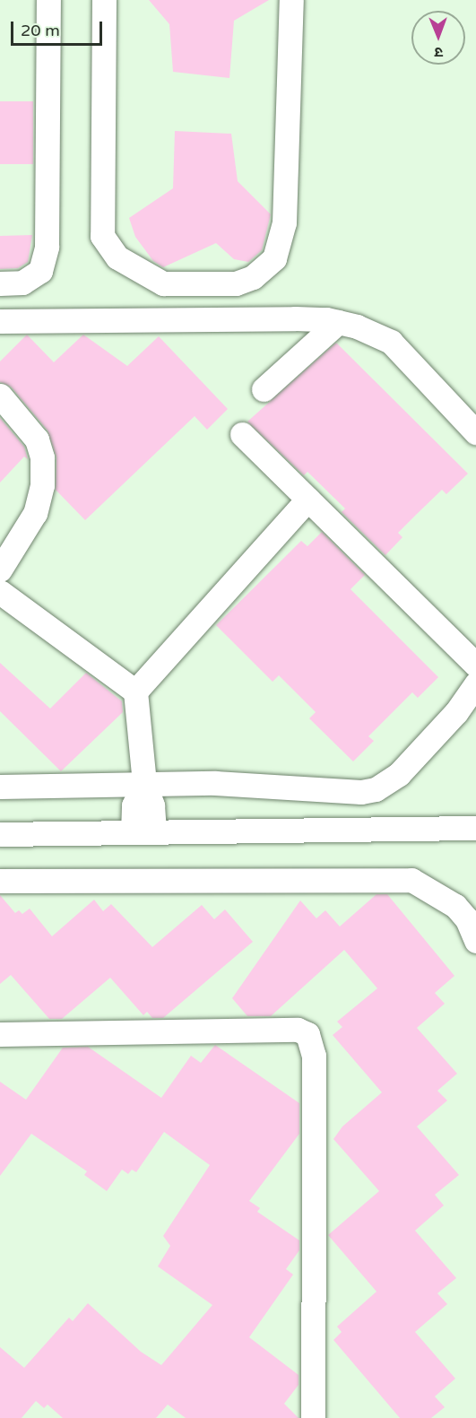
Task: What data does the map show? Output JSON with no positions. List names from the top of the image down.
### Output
{
  "scale_bar": "20 m",
  "north": "bottom"
}
